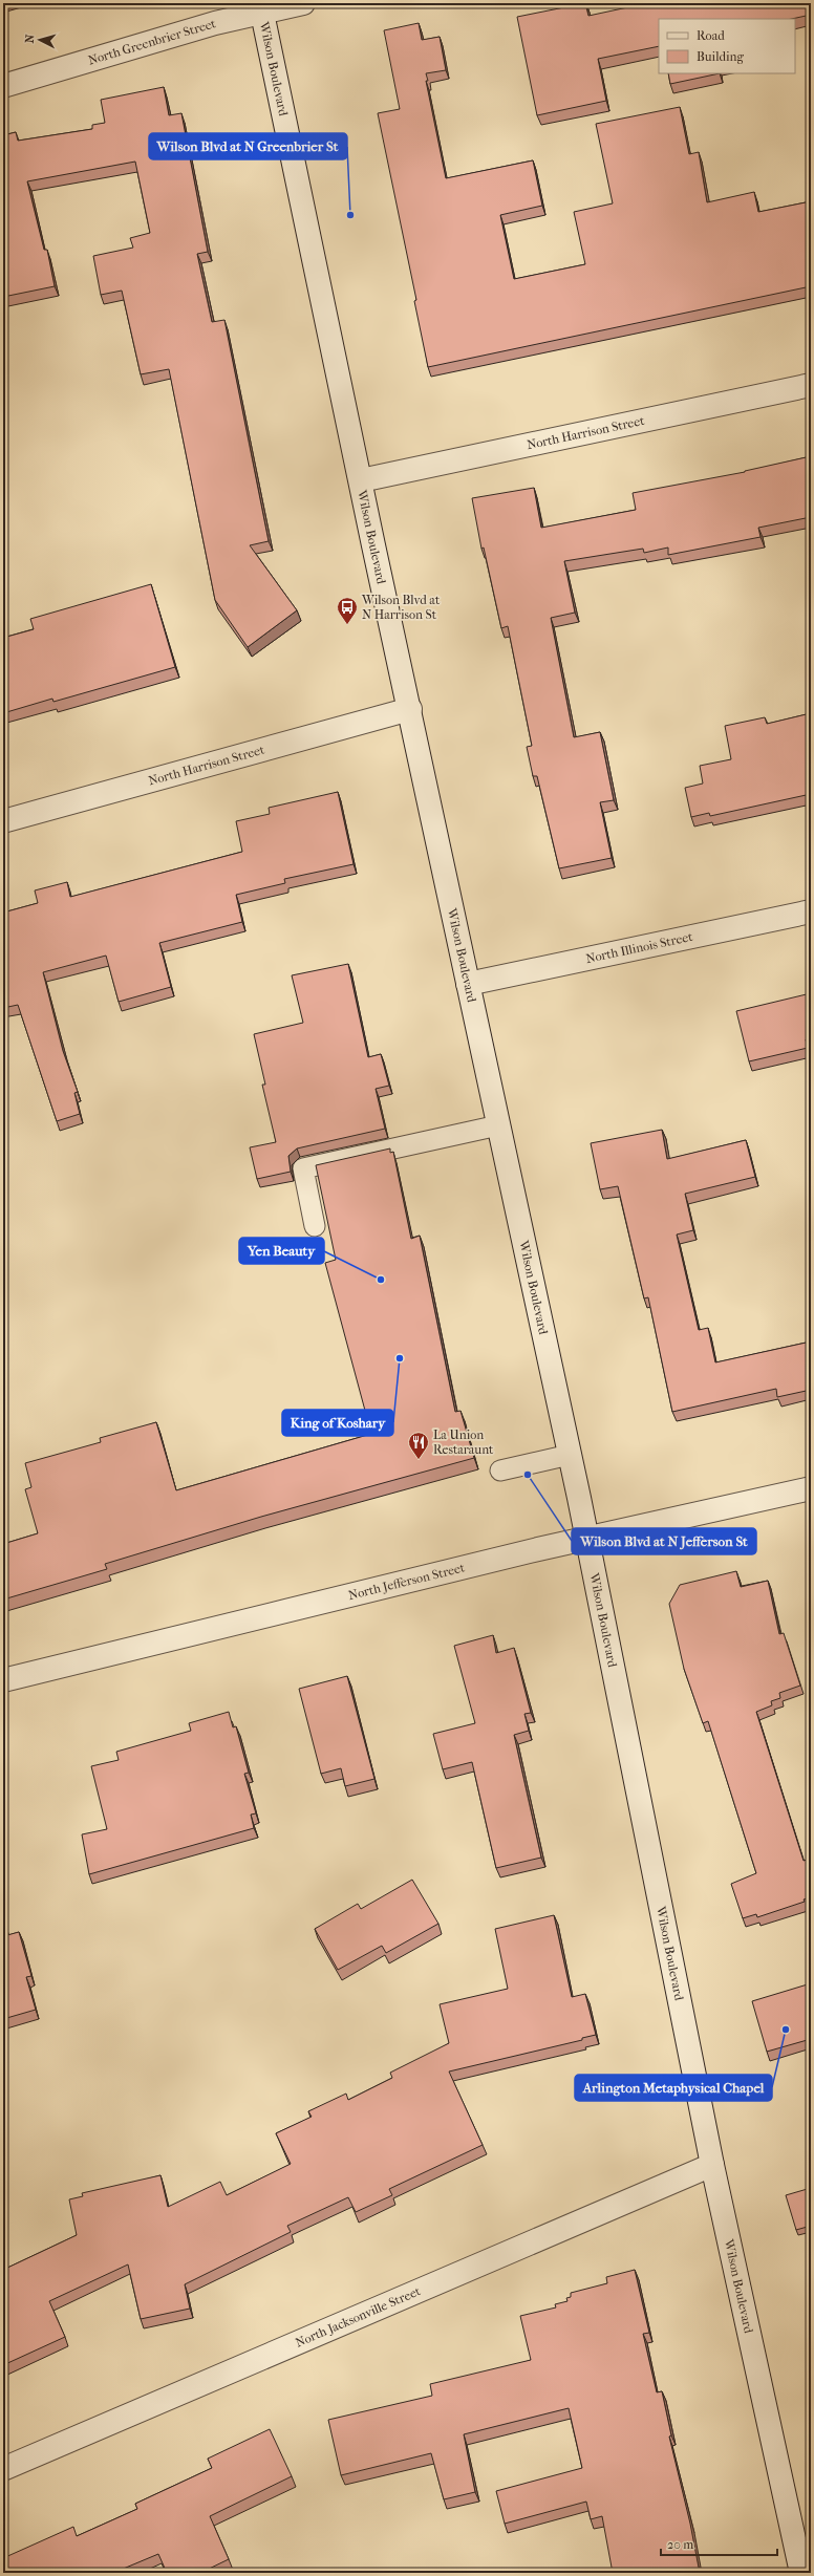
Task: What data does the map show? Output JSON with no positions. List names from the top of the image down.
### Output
{
  "streets": {
    "street": [
      "North Greenbrier Street",
      "Wilson Boulevard",
      "North Harrison Street",
      "North Illinois Street",
      "North Jefferson Street",
      "North Jacksonville Street"
    ]
  },
  "crossings": [
    ["North Greenbrier Street", "Wilson Boulevard"],
    ["Wilson Boulevard", "North Harrison Street"],
    ["Wilson Boulevard", "North Illinois Street"],
    ["Wilson Boulevard", "North Jefferson Street"],
    ["Wilson Boulevard", "North Jacksonville Street"]
  ],
  "places": {
    "other": [
      "Wilson Blvd at N Greenbrier St",
      "Yen Beauty",
      "King of Koshary",
      "Wilson Blvd at N Jefferson St",
      "Arlington Metaphysical Chapel"
    ],
    "bus stop": ["Wilson Blvd at N Harrison St"],
    "restaurant": ["La Union Restaraunt"]
  },
  "legend": ["Road", "Building"],
  "scale_bar": "20 m",
  "north": "left"
}
